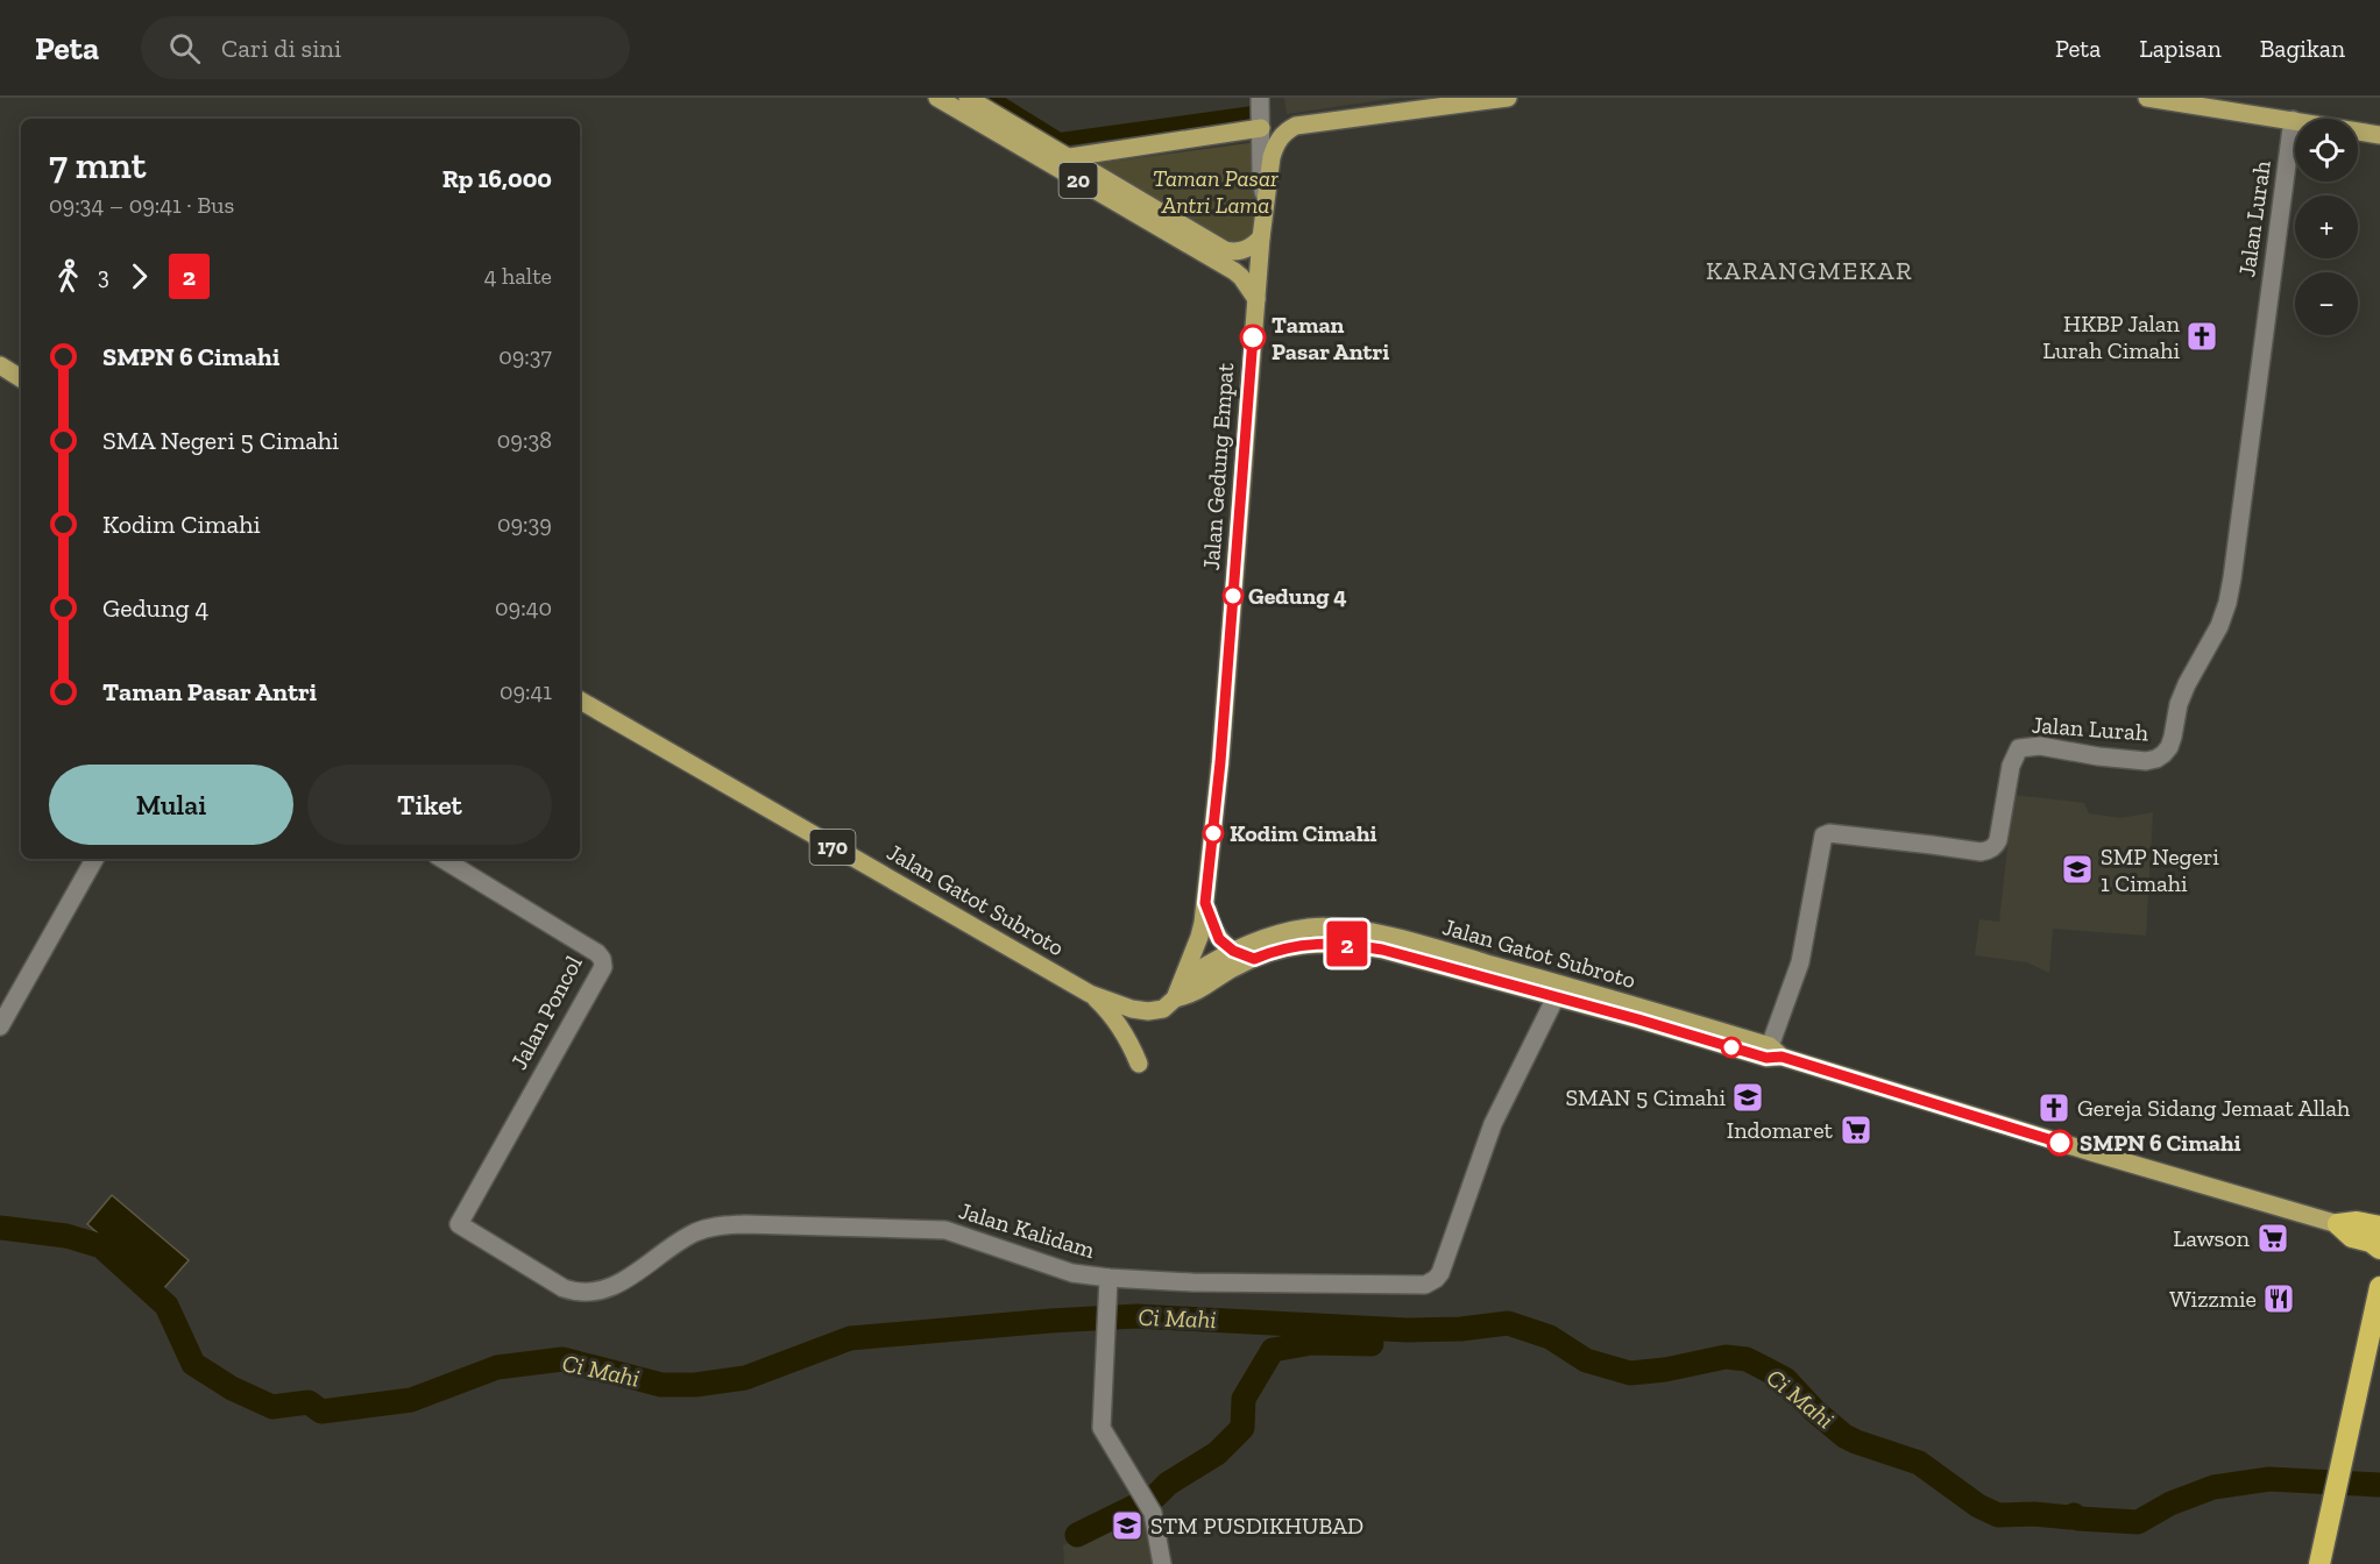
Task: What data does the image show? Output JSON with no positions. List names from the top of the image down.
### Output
{
  "streets": {
    "main road": [
      "20",
      "Jalan Gedung Empat",
      "170",
      "Jalan Gatot Subroto"
    ],
    "street": ["Jalan Lurah", "Jalan Poncol", "Jalan Kalidam"]
  },
  "crossings": [
    ["20", "Jalan Gedung Empat"],
    ["Jalan Lurah", "Jalan Gatot Subroto"],
    ["Jalan Gedung Empat", "Jalan Gatot Subroto"],
    ["170", "Jalan Gatot Subroto"],
    ["Jalan Gatot Subroto", "Jalan Kalidam"],
    ["Jalan Poncol", "Jalan Kalidam"]
  ],
  "districts": ["KARANGMEKAR"],
  "water": ["Ci Mahi"],
  "parks": ["Taman Pasar Antri Lama"],
  "places": {
    "church": ["HKBP Jalan Lurah Cimahi", "Gereja Sidang Jemaat Allah"],
    "other": [
      "Taman Pasar Antri",
      "Gedung 4",
      "Kodim Cimahi",
      "SMPN 6 Cimahi"
    ],
    "school or university": ["SMP Negeri 1 Cimahi", "SMAN 5 Cimahi", "STM PUSDIKHUBAD"],
    "supermarket": ["Indomaret", "Lawson"],
    "restaurant": ["Wizzmie"]
  },
  "lines": ["bus line 2"],
  "page": {
    "header": "Peta",
    "search": "Cari di sini",
    "nav": ["Peta", "Lapisan", "Bagikan"],
    "on_map": "2",
    "map_buttons": ["+", "−"],
    "heading": ["7 mnt", "09:34 – 09:41 · Bus", "Rp 16,000"],
    "legs": ["3", "2", "4 halte"],
    "list": [
      {
        "name": "SMPN 6 Cimahi",
        "value": "09:37"
      },
      {
        "name": "SMA Negeri 5 Cimahi",
        "value": "09:38"
      },
      {
        "name": "Kodim Cimahi",
        "value": "09:39"
      },
      {
        "name": "Gedung 4",
        "value": "09:40"
      },
      {
        "name": "Taman Pasar Antri",
        "value": "09:41"
      }
    ],
    "buttons": ["Mulai", "Tiket"]
  }
}
